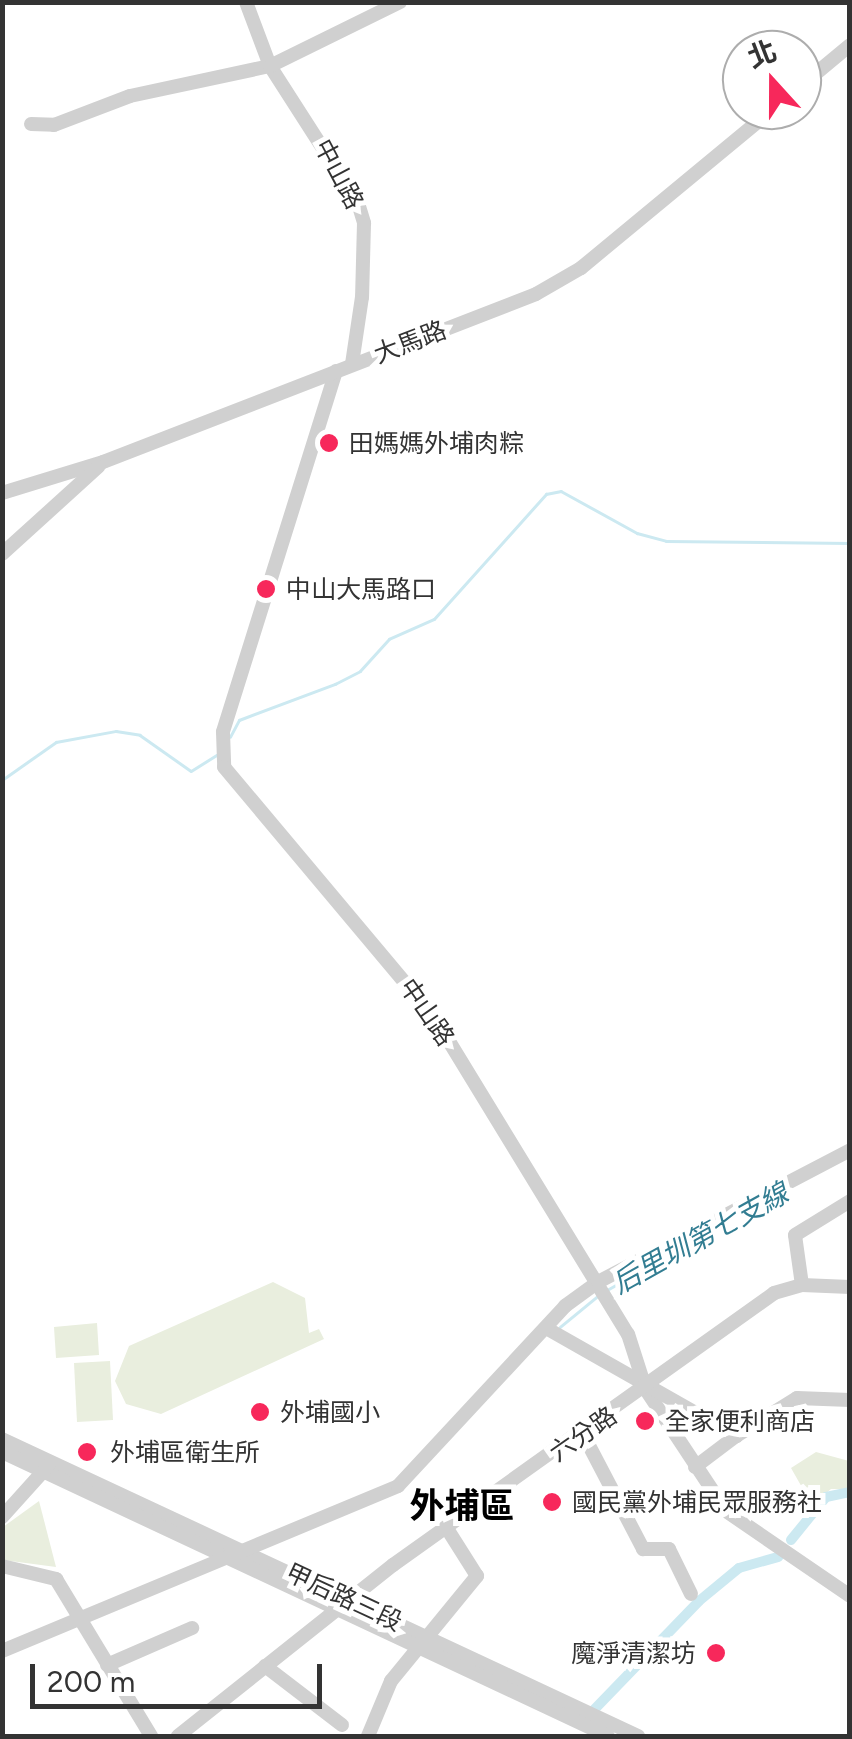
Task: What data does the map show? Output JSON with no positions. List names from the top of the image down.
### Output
{
  "streets": {
    "street": [
      "中山路",
      "大馬路",
      "六分路",
      "甲后路三段"
    ]
  },
  "crossings": [
    ["中山路", "大馬路"],
    ["中山路", "六分路"],
    ["六分路", "甲后路三段"]
  ],
  "districts": ["外埔區"],
  "water": ["后里圳第七支線"],
  "places": [
    "田媽媽外埔肉粽",
    "中山大馬路口",
    "外埔國小",
    "全家便利商店",
    "外埔區衛生所",
    "國民黨外埔民眾服務社",
    "魔淨清潔坊"
  ],
  "scale_bar": "200 m",
  "north": "top"
}
